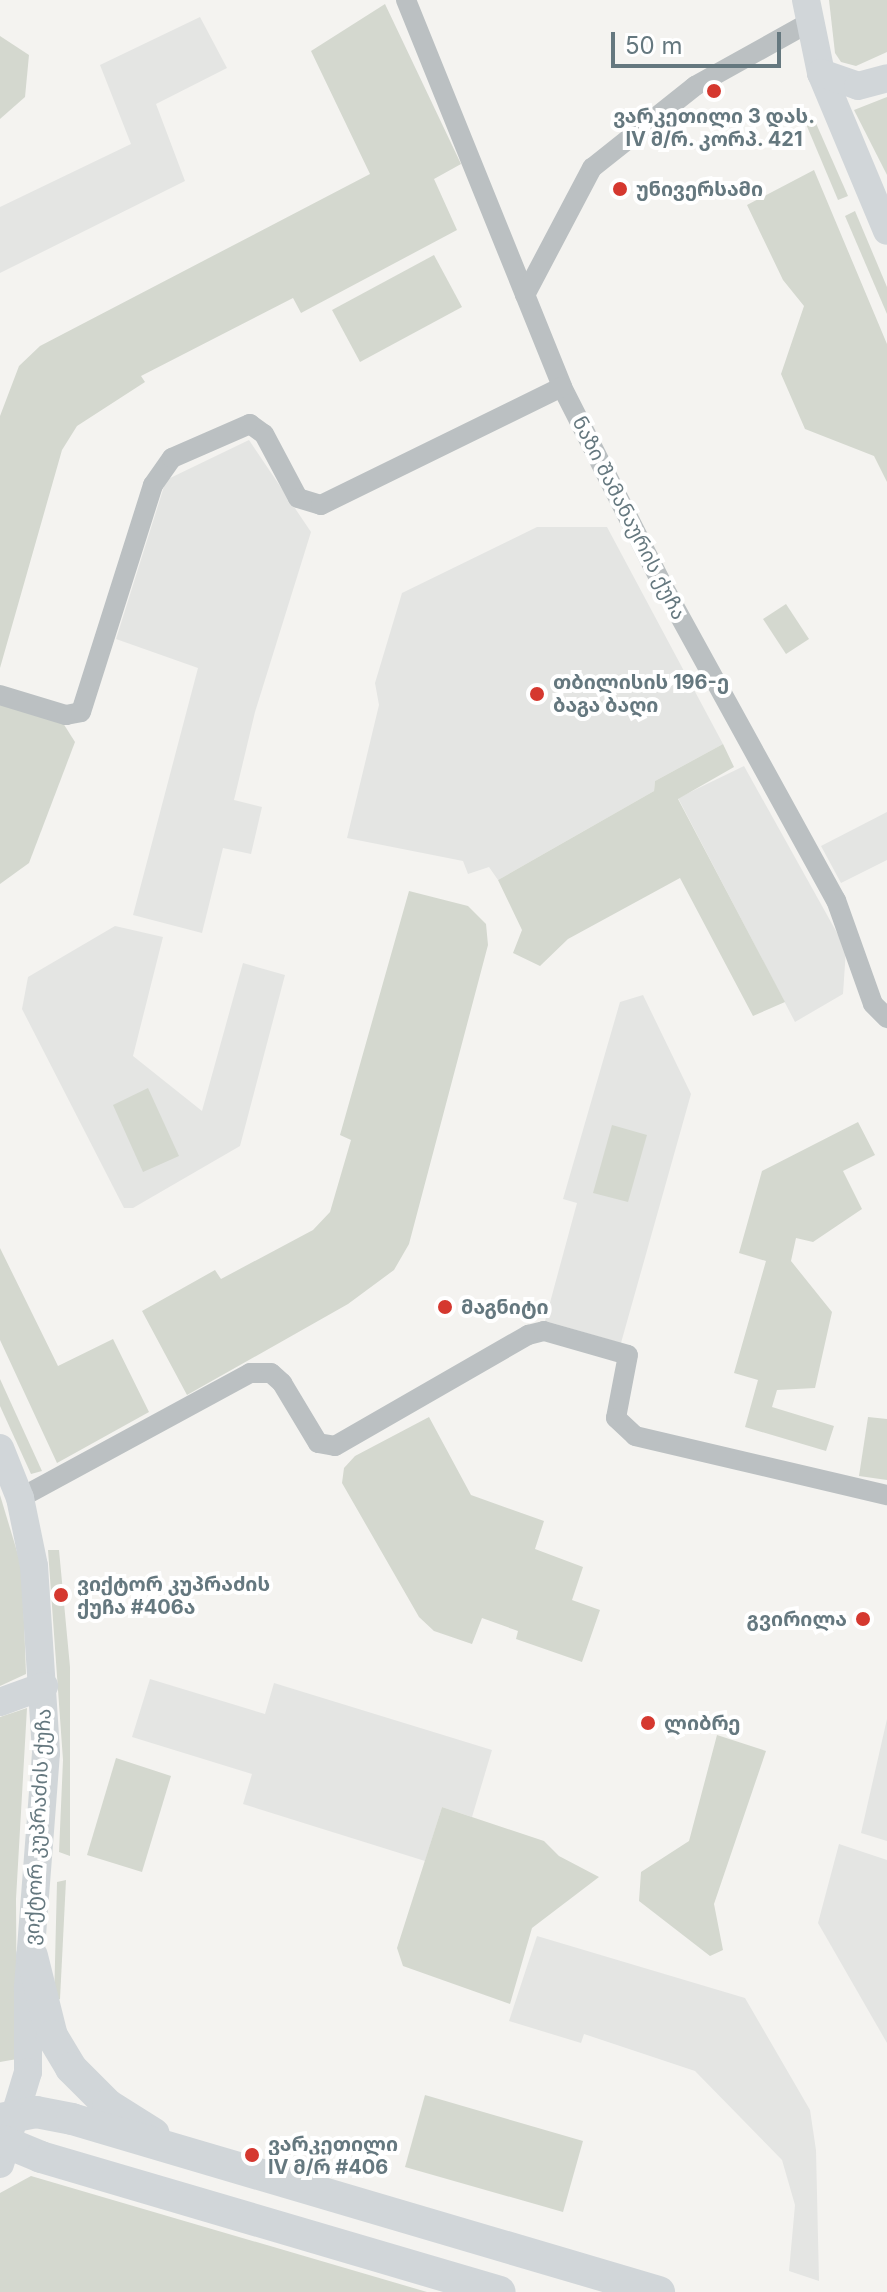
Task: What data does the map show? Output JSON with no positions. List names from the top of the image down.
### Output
{
  "streets": {
    "main road": ["ვიქტორ კუპრაძის ქუჩა"],
    "street": ["ნაზი შამანაურის ქუჩა"]
  },
  "places": [
    "ვარკეთილი 3 დას. IV მ/რ. კორპ. 421",
    "უნივერსამი",
    "თბილისის 196-ე ბაგა ბაღი",
    "მაგნიტი",
    "ვიქტორ კუპრაძის ქუჩა #406ა",
    "გვირილა",
    "ლიბრე",
    "ვარკეთილი IV მ/რ #406"
  ],
  "scale_bar": "50 m"
}
